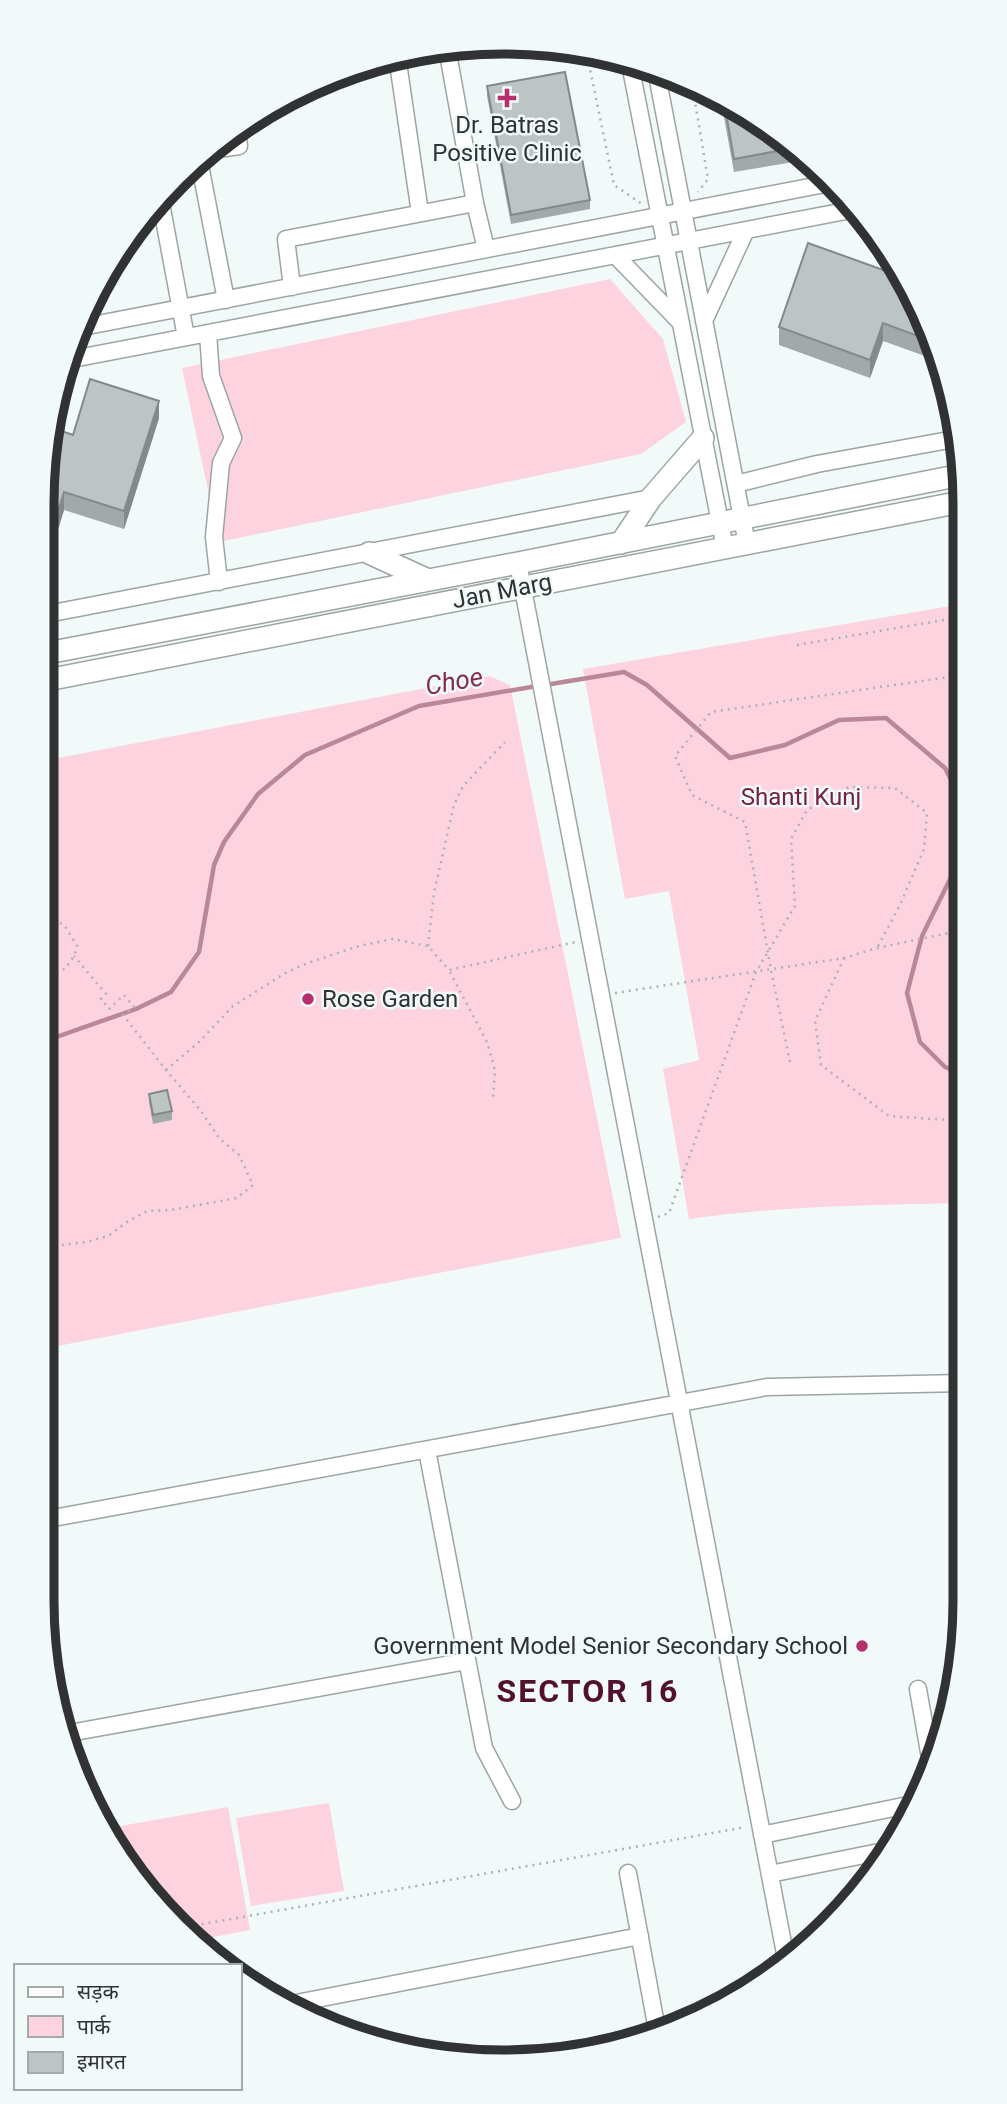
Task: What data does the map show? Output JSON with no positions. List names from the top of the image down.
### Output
{
  "streets": {
    "main road": ["Jan Marg"]
  },
  "districts": ["SECTOR 16"],
  "water": ["Choe"],
  "parks": ["Shanti Kunj"],
  "places": {
    "health": ["Dr. Batras Positive Clinic"],
    "other": ["Rose Garden", "Government Model Senior Secondary School"]
  },
  "legend": ["सड़क", "पार्क", "इमारत"]
}
